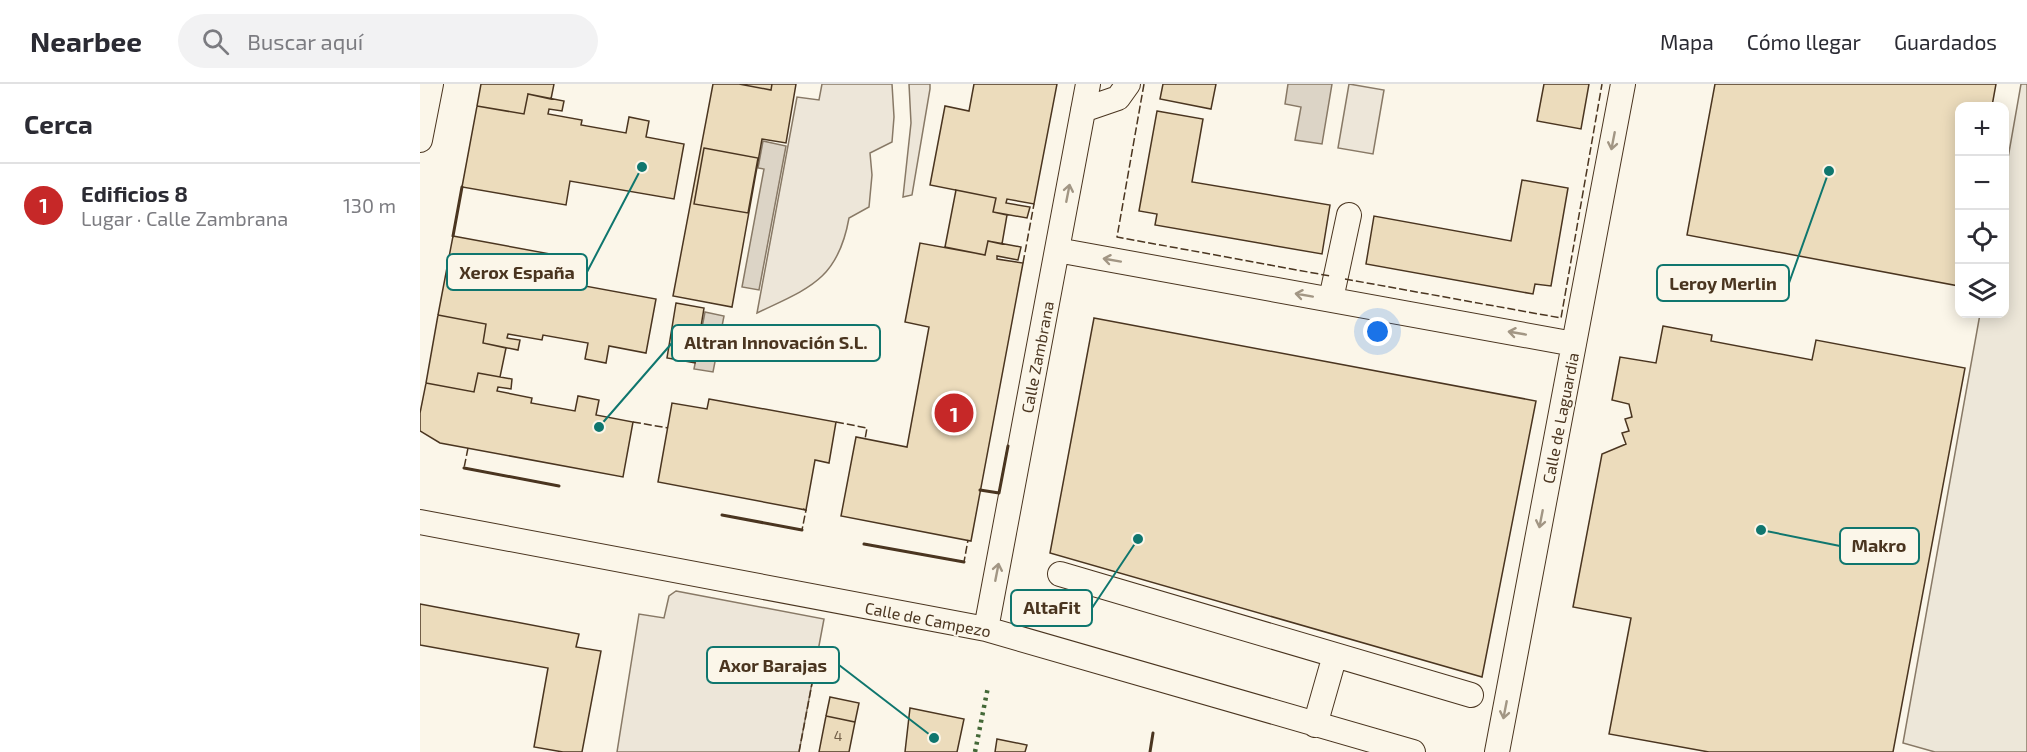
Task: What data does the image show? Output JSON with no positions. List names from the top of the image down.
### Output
{
  "streets": {
    "street": ["Calle Zambrana", "Calle de Laguardia", "Calle de Campezo"]
  },
  "crossings": [
    ["Calle Zambrana", "Calle de Campezo"]
  ],
  "one_way": ["Calle Zambrana", "Calle de Laguardia"],
  "places": [
    "Xerox España",
    "Leroy Merlin",
    "Altran Innovación S.L.",
    "Makro",
    "AltaFit",
    "Axor Barajas"
  ],
  "house_numbers": ["4"],
  "page": {
    "header": "Nearbee",
    "search": "Buscar aquí",
    "nav": ["Mapa", "Cómo llegar", "Guardados"],
    "heading": "Cerca",
    "map_buttons": ["+", "−"],
    "list": [
      {
        "mark": "1",
        "name": "Edificios 8",
        "note": "Lugar · Calle Zambrana",
        "value": "130 m"
      }
    ],
    "pins": "1"
  }
}
